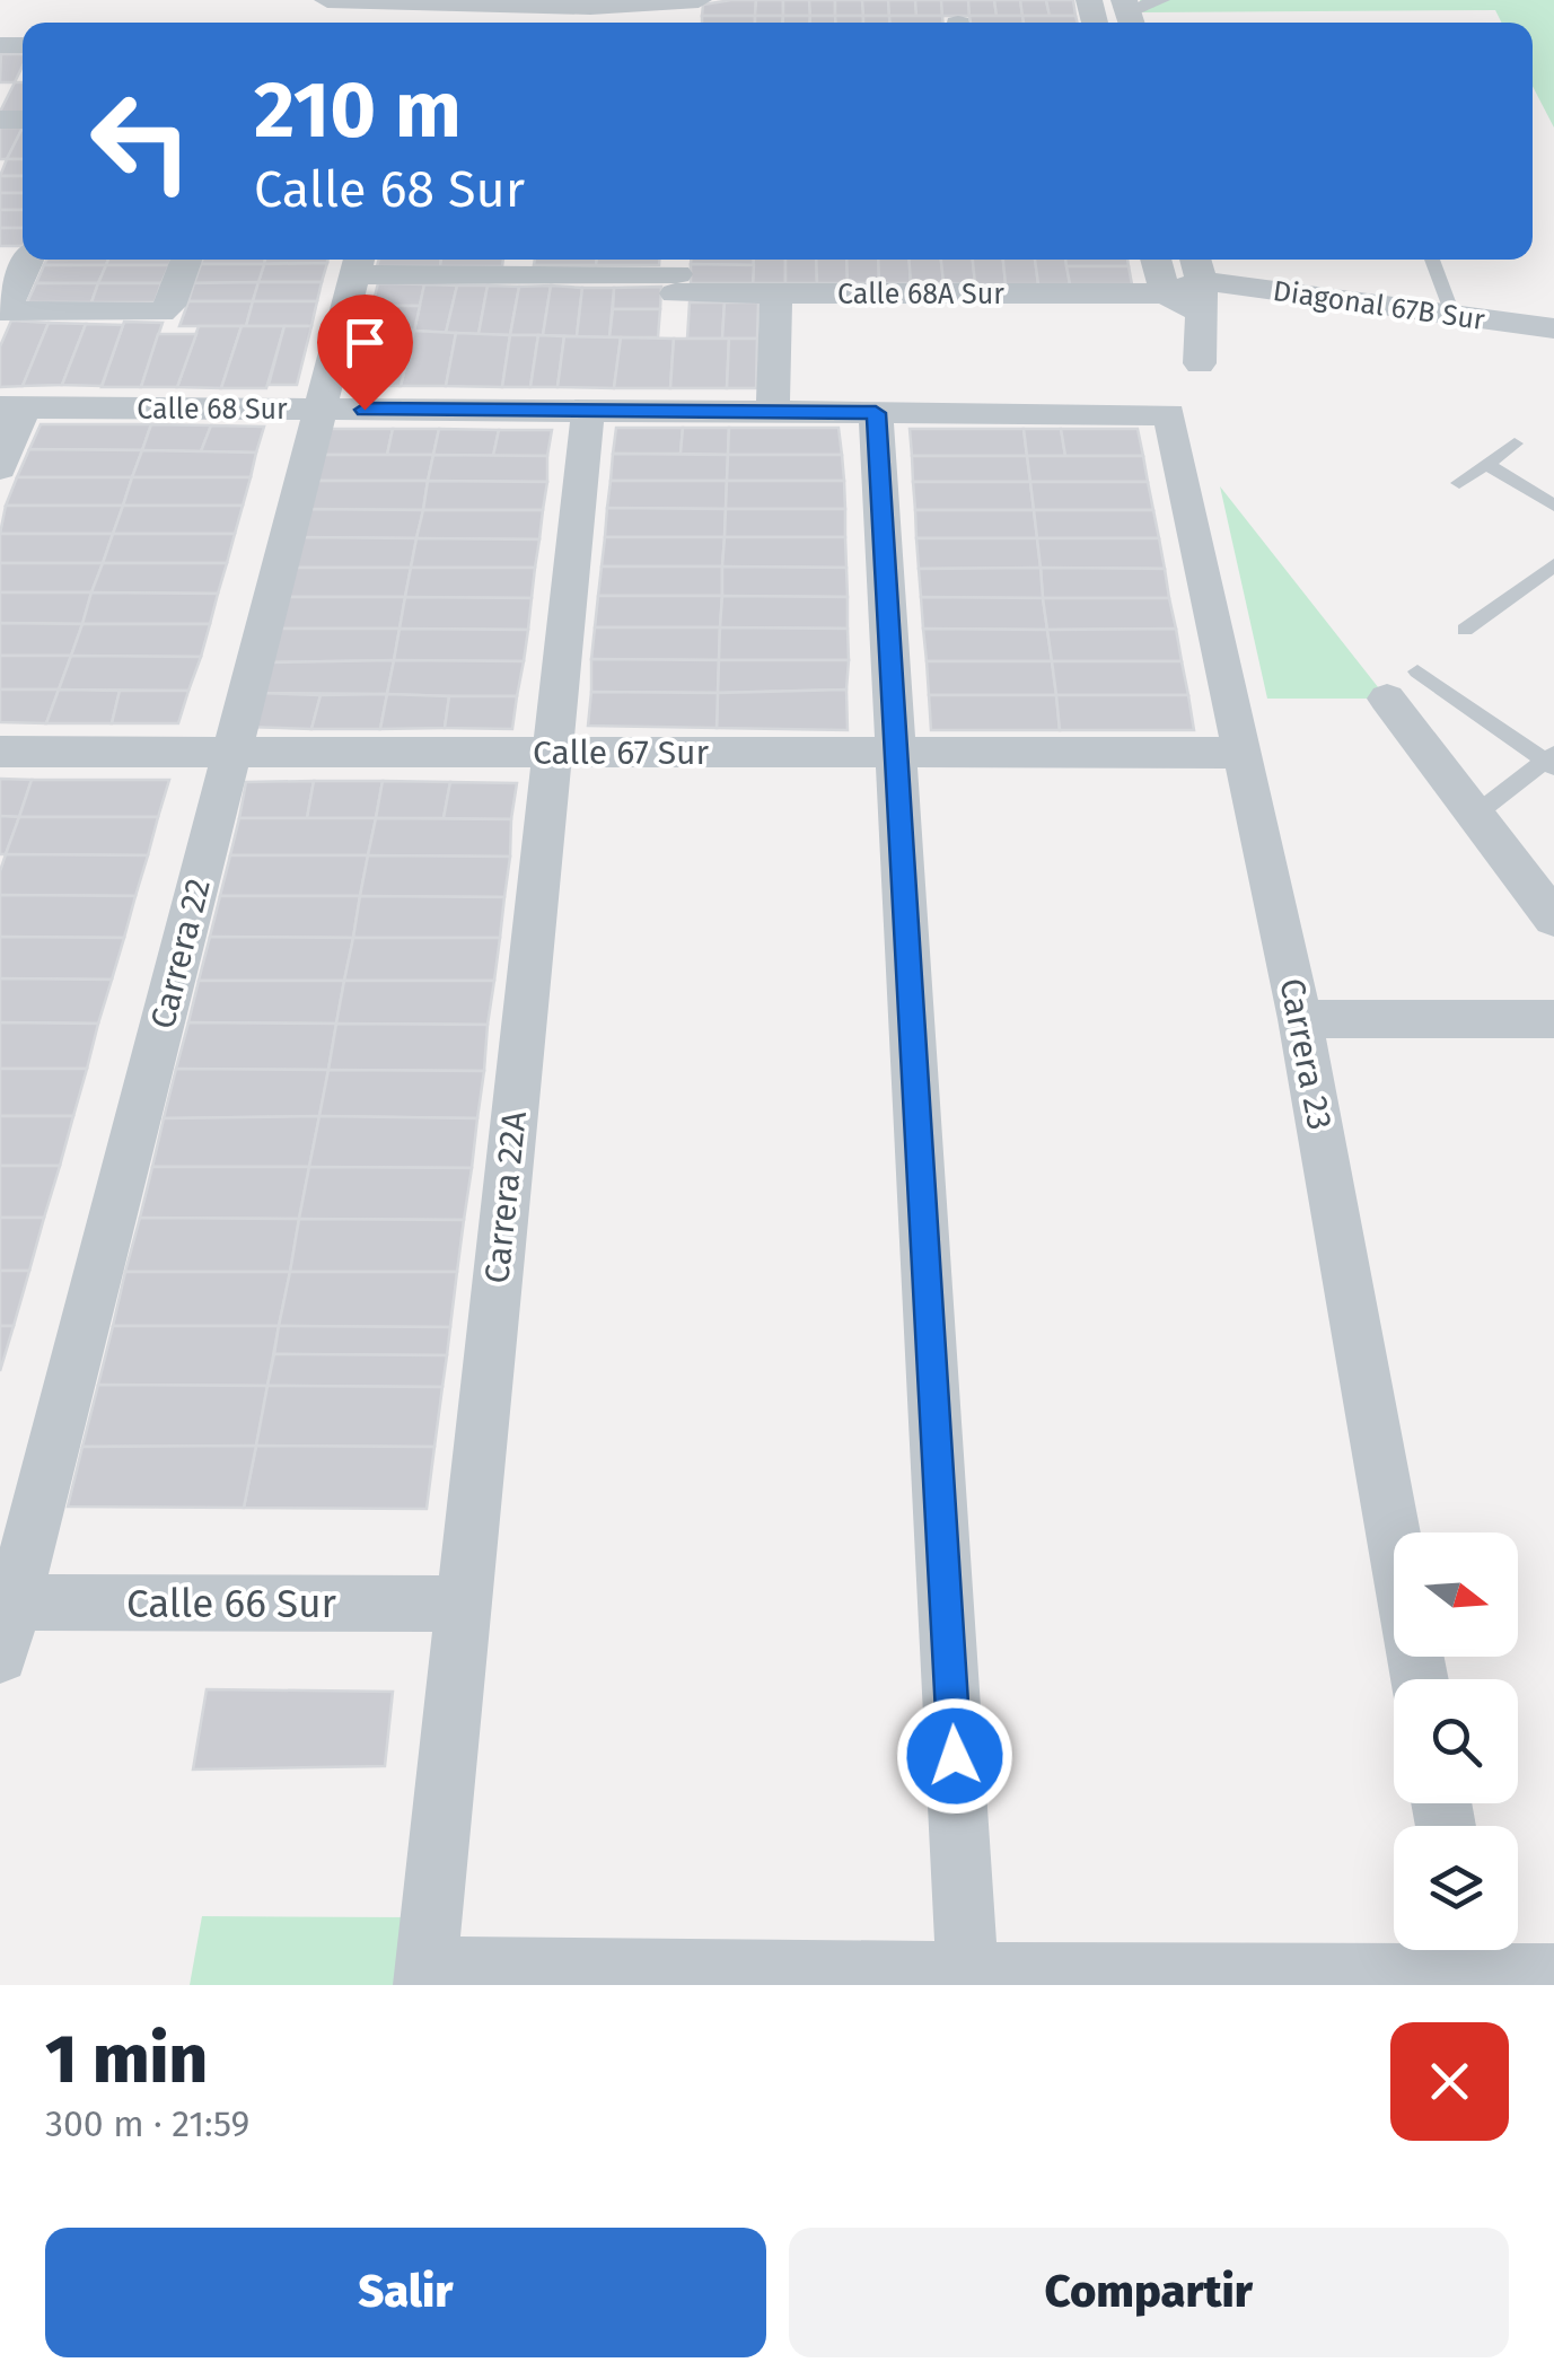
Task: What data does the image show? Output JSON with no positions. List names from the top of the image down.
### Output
{
  "streets": {
    "street": [
      "Calle 68A Sur",
      "Diagonal 67B Sur",
      "Calle 68 Sur",
      "Calle 67 Sur",
      "Carrera 22",
      "Carrera 23",
      "Carrera 22A",
      "Calle 66 Sur"
    ]
  },
  "crossings": [
    ["Calle 68A Sur", "Carrera 22"],
    ["Calle 68 Sur", "Carrera 22"],
    ["Calle 68 Sur", "Carrera 23"],
    ["Calle 68 Sur", "Carrera 22A"],
    ["Calle 67 Sur", "Carrera 22"],
    ["Calle 67 Sur", "Carrera 23"],
    ["Calle 67 Sur", "Carrera 22A"],
    ["Carrera 22", "Calle 66 Sur"],
    ["Carrera 22A", "Calle 66 Sur"]
  ],
  "north": "right",
  "page": {
    "turn": ["210 m", "Calle 68 Sur"],
    "heading": ["1 min", "300 m · 21:59"],
    "buttons": ["Salir", "Compartir"]
  }
}
